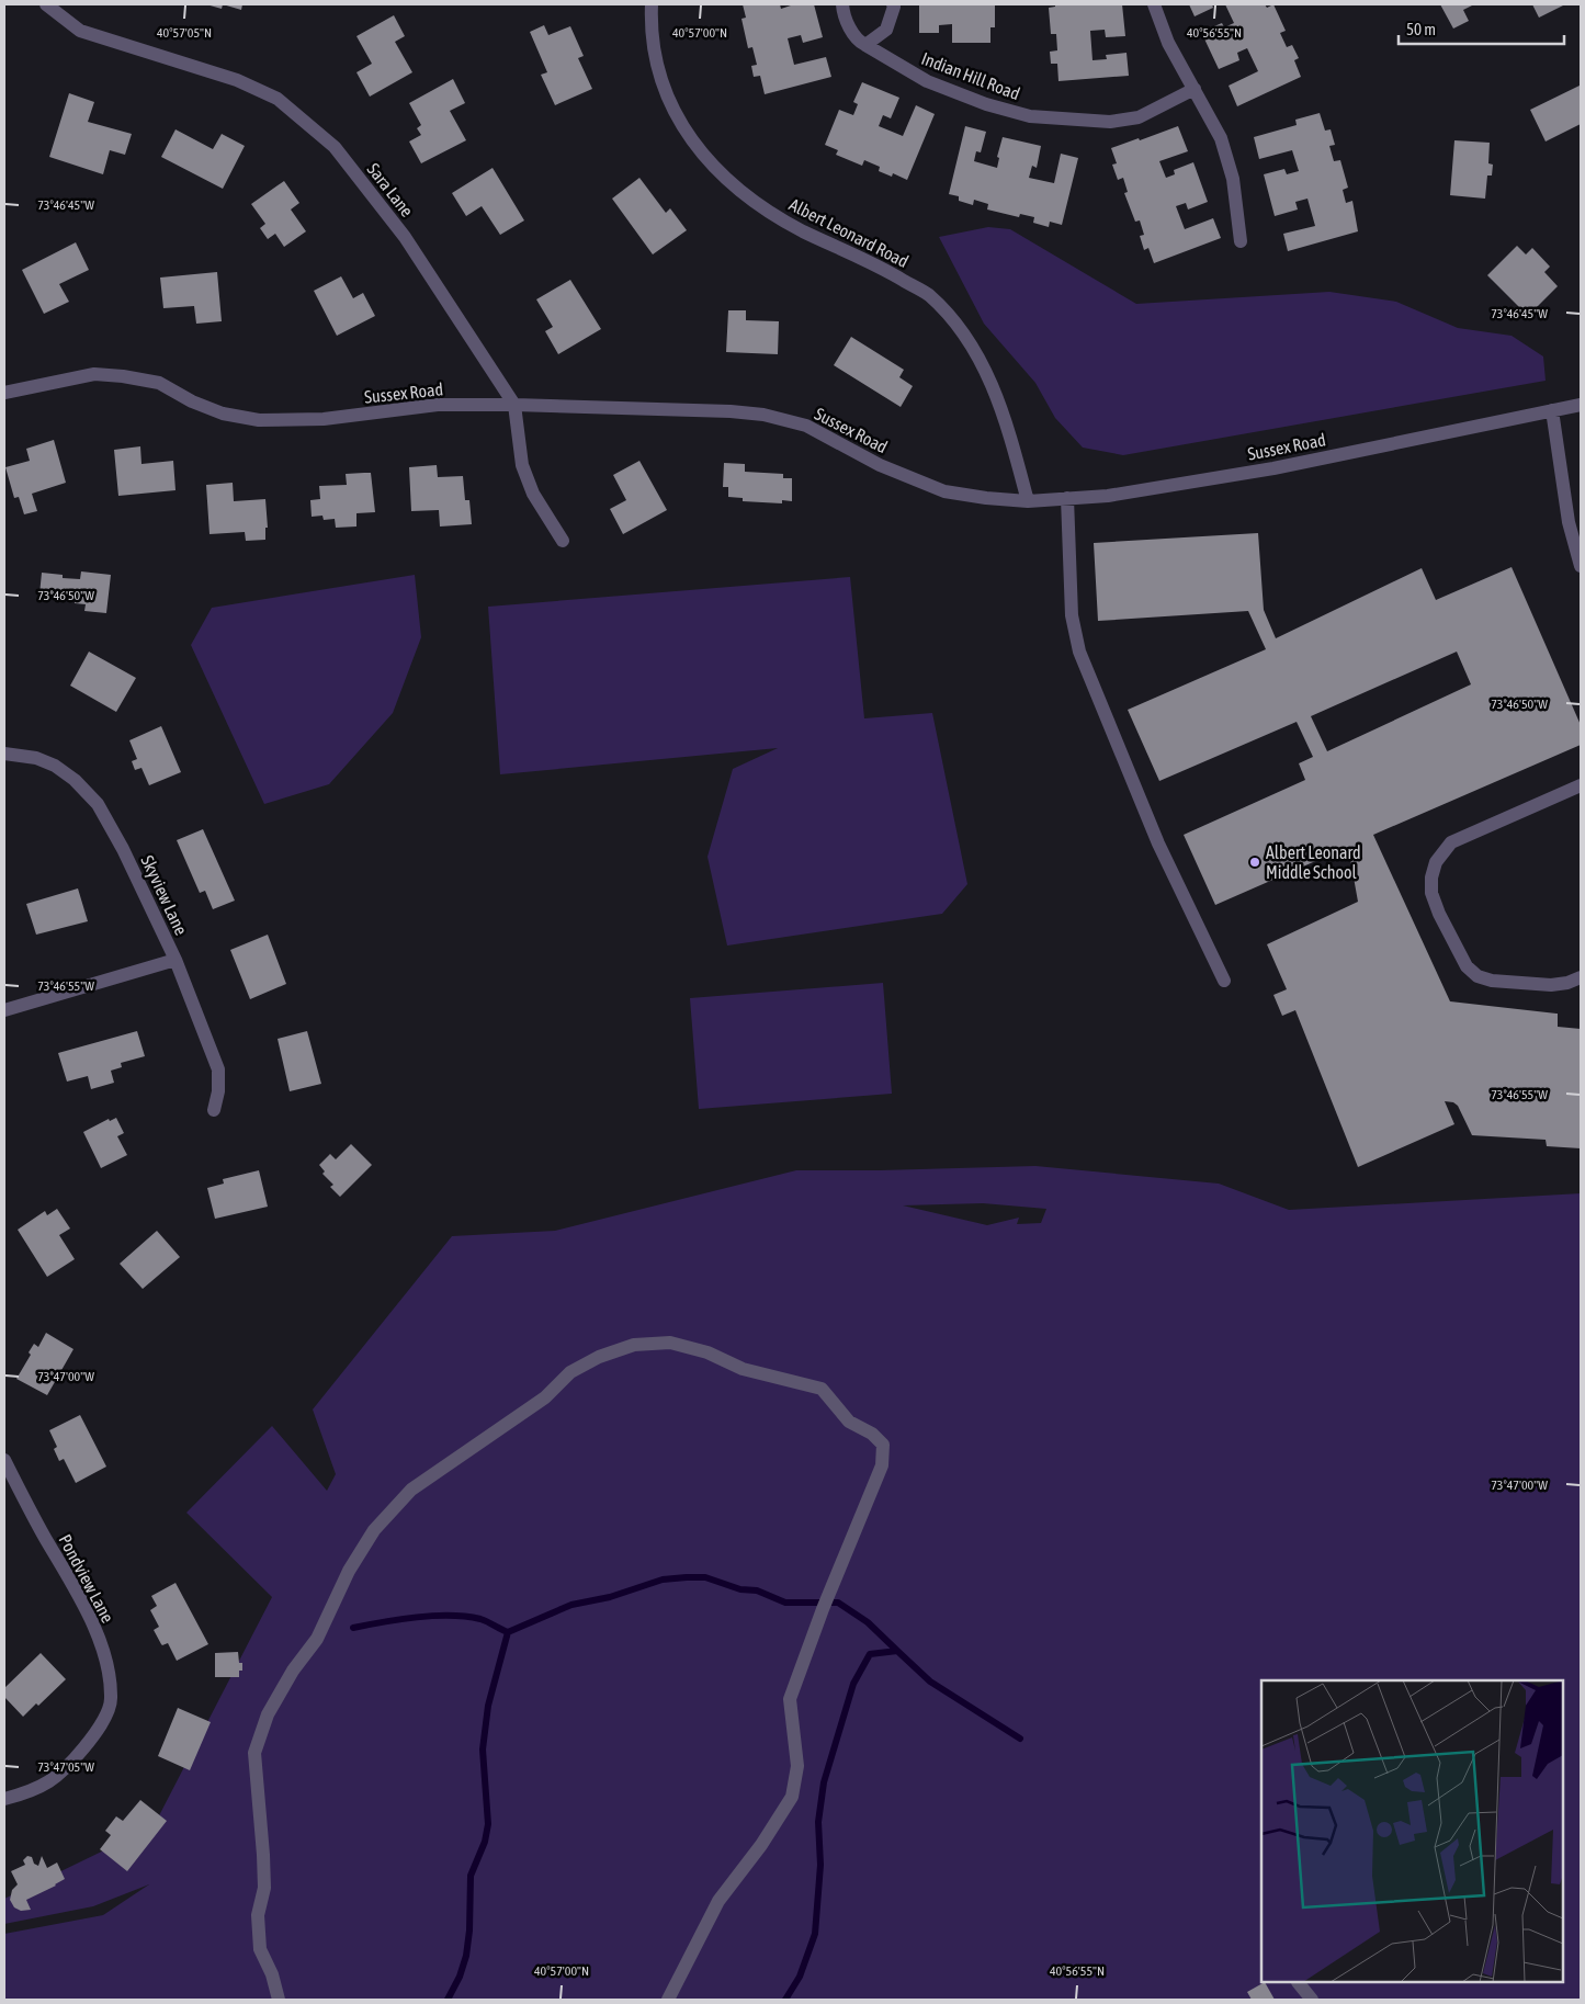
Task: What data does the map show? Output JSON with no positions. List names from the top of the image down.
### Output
{
  "streets": {
    "street": [
      "Indian Hill Road",
      "Sara Lane",
      "Albert Leonard Road",
      "Sussex Road",
      "Skyview Lane",
      "Pondview Lane"
    ]
  },
  "crossings": [
    ["Sara Lane", "Sussex Road"],
    ["Albert Leonard Road", "Sussex Road"]
  ],
  "places": ["Albert Leonard Middle School"],
  "scale_bar": "50 m",
  "coordinates": [
    "40°57'05\"N",
    "40°57'00\"N",
    "40°56'55\"N",
    "73°46'45\"W",
    "73°46'50\"W",
    "73°46'55\"W",
    "73°47'00\"W",
    "73°47'05\"W"
  ]
}
